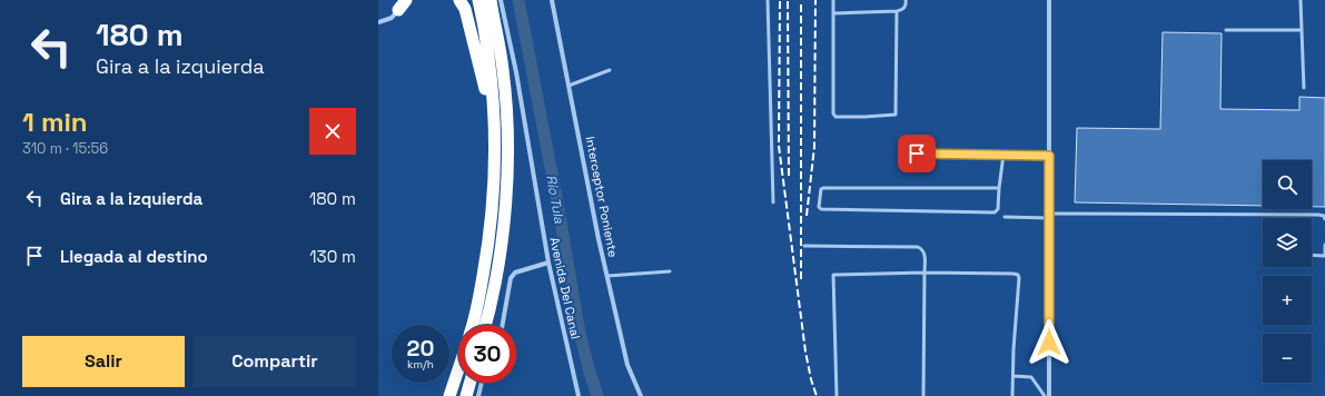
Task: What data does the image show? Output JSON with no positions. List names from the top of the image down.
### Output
{
  "streets": {
    "street": ["Interceptor Poniente", "Avenida Del Canal"]
  },
  "water": ["Río Tula"],
  "page": {
    "turn": ["180 m", "Gira a la izquierda"],
    "heading": ["1 min", "310 m · 15:56"],
    "map_buttons": ["+", "−"],
    "list": [
      {
        "name": "Gira a la izquierda",
        "value": "180 m"
      },
      {
        "name": "Llegada al destino",
        "value": "130 m"
      }
    ],
    "speed": "20 km/h",
    "limit": "30",
    "buttons": ["Salir", "Compartir"]
  }
}
